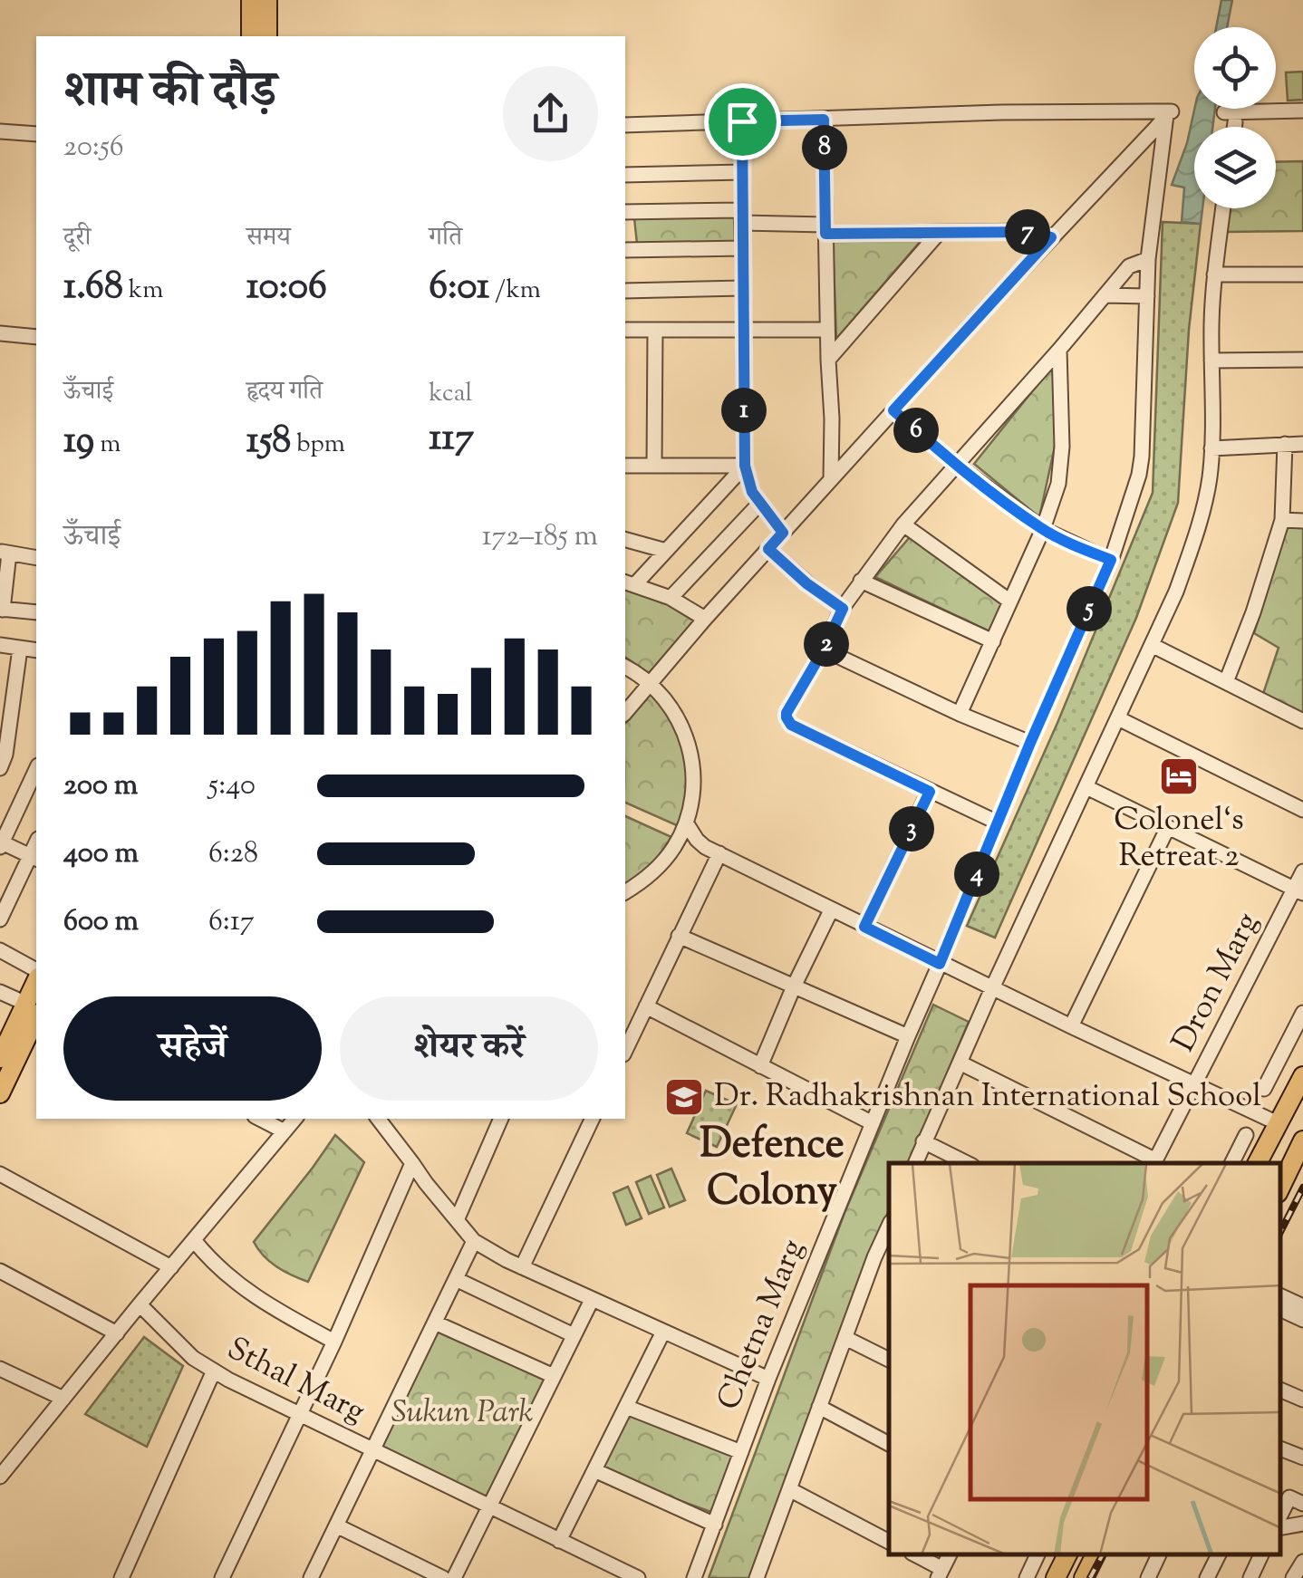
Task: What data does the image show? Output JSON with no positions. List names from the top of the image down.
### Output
{
  "streets": {
    "street": ["Dron Marg", "Chetna Marg", "Sthal Marg"]
  },
  "districts": ["Defence Colony"],
  "parks": ["Sukun Park"],
  "places": {
    "hotel": ["Colonel‘s Retreat 2"],
    "school or university": ["Dr. Radhakrishnan International School"]
  },
  "page": {
    "heading": ["शाम की दौड़", "20:56"],
    "pins": [
      "8",
      "7",
      "1",
      "6",
      "5",
      "2",
      "3",
      "4"
    ],
    "stats": [
      ["दूरी", "1.68 km"],
      ["समय", "10:06"],
      ["गति", "6:01 /km"],
      ["ऊँचाई", "19 m"],
      ["हृदय गति", "158 bpm"],
      ["kcal", "117"]
    ],
    "chart": ["ऊँचाई", "172–185 m"],
    "list": [
      {
        "name": "200 m",
        "note": "5:40"
      },
      {
        "name": "400 m",
        "note": "6:28"
      },
      {
        "name": "600 m",
        "note": "6:17"
      }
    ],
    "buttons": ["सहेजें", "शेयर करें"]
  }
}
